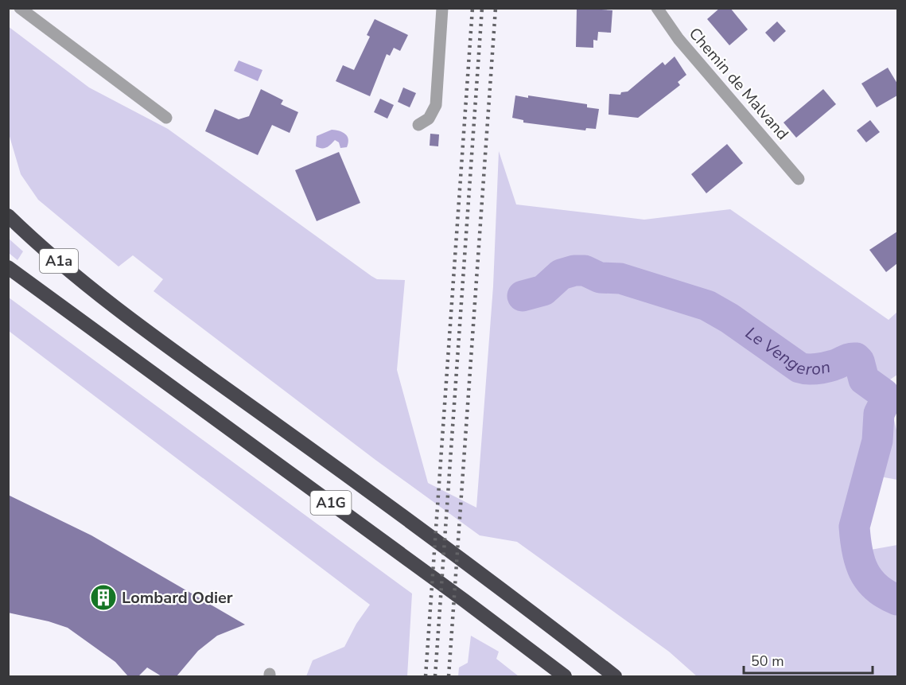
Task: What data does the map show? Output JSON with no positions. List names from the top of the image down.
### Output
{
  "streets": {
    "highway": ["A1a", "A1G"],
    "street": ["Chemin de Malvand"]
  },
  "crossings": [
    ["A1a", "A1G"]
  ],
  "water": ["Le Vengeron"],
  "places": {
    "building": ["Lombard Odier"]
  },
  "scale_bar": "50 m"
}
